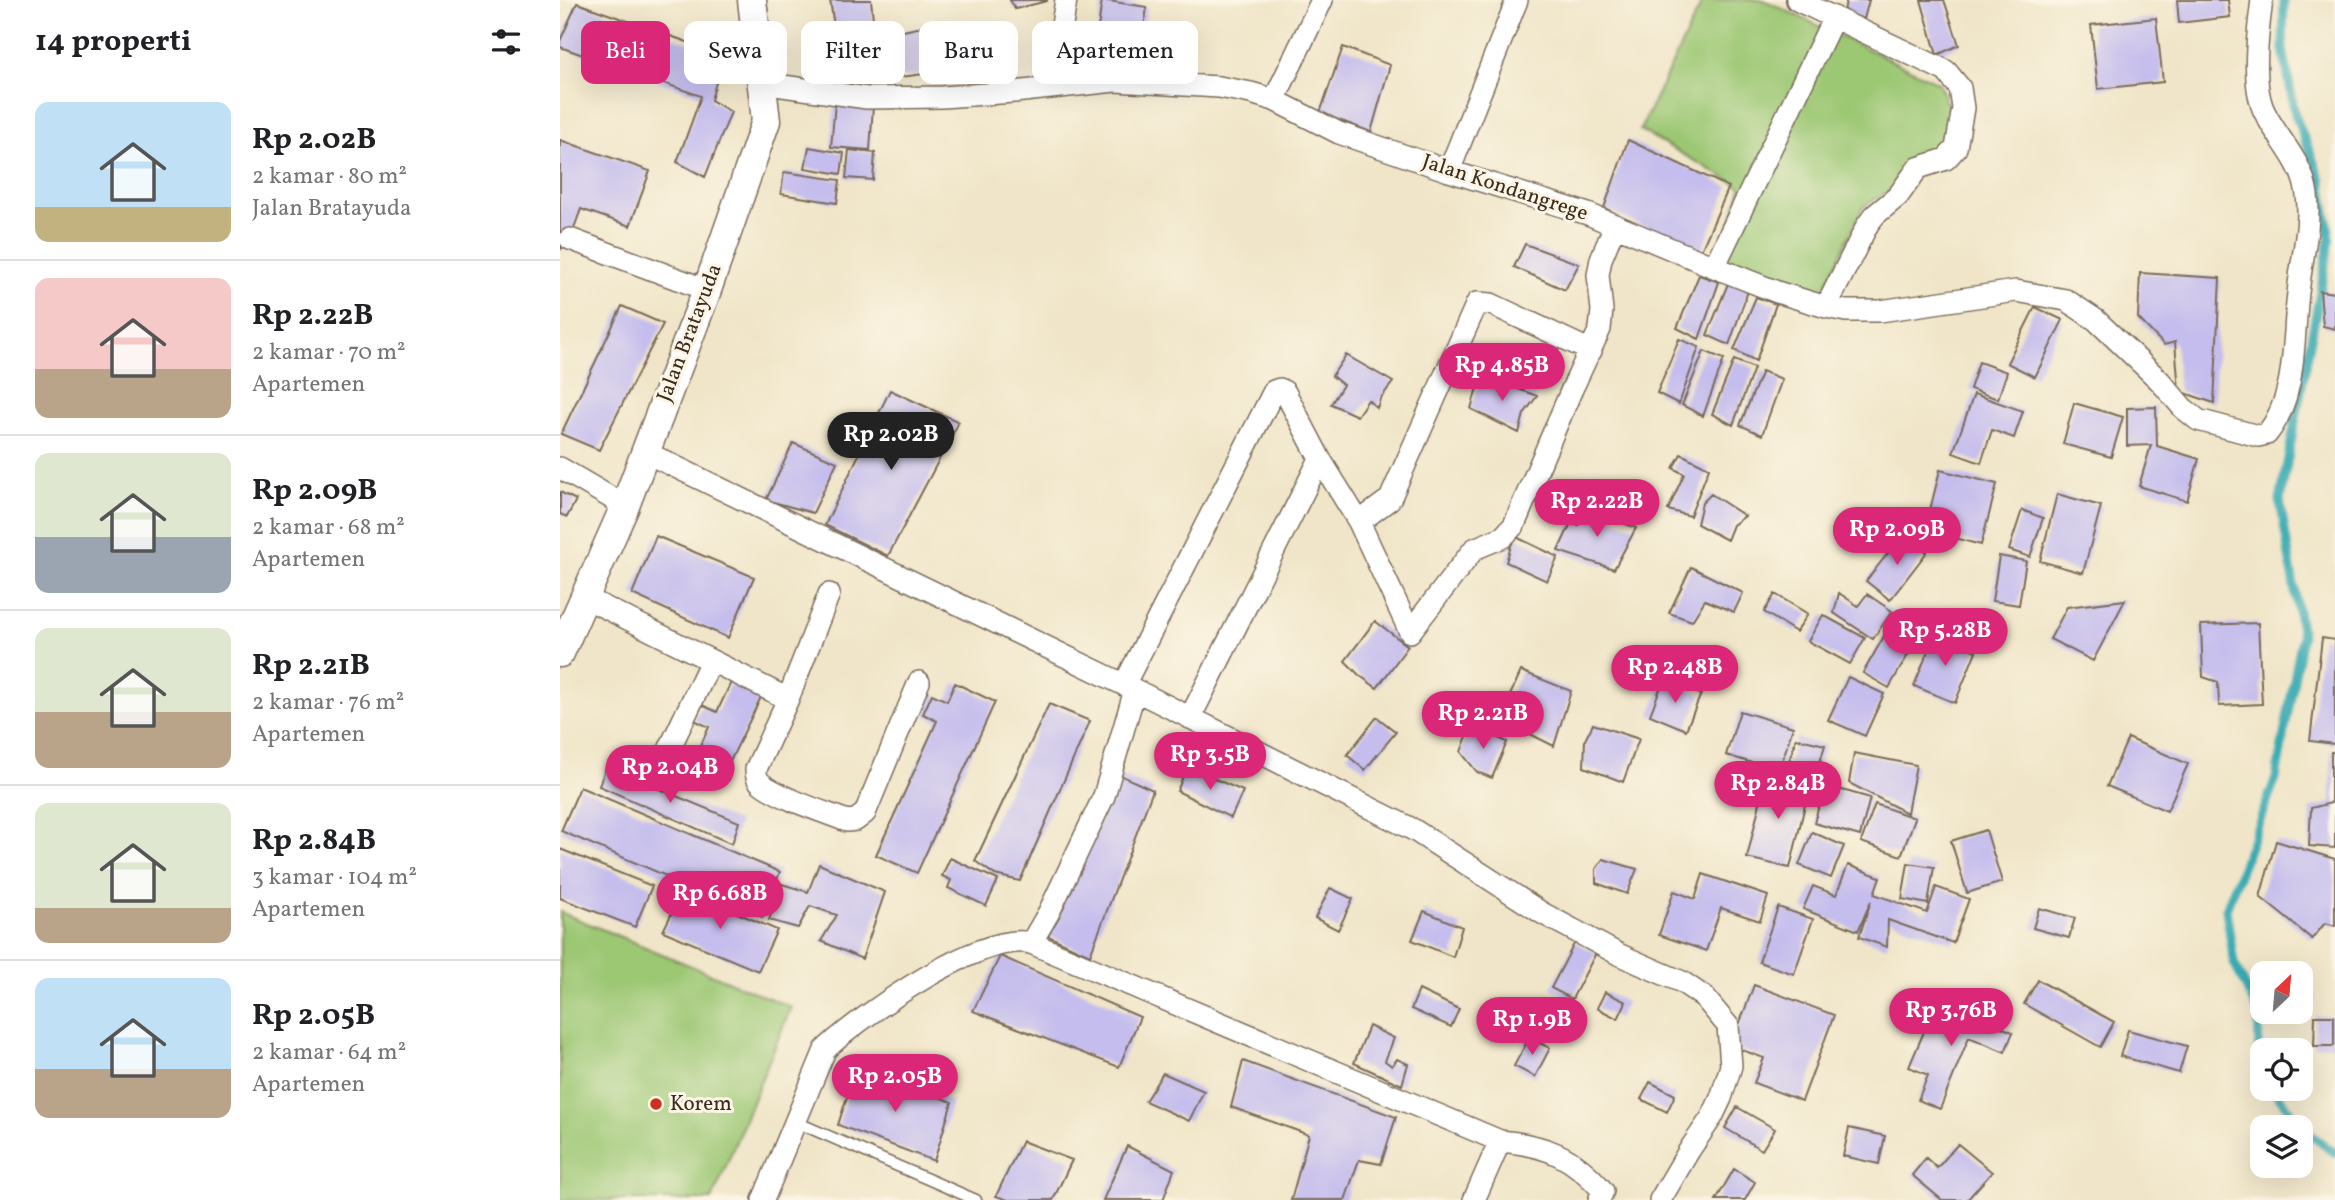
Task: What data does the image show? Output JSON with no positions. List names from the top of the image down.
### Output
{
  "streets": {
    "street": ["Jalan Kondangrege", "Jalan Bratayuda"]
  },
  "places": ["Korem"],
  "north": "top right",
  "page": {
    "heading": "14 properti",
    "chip": [
      "Beli",
      "Sewa",
      "Filter",
      "Baru",
      "Apartemen"
    ],
    "list": [
      {
        "name": "Rp 2.02B",
        "note": "2 kamar · 80 m² · Jalan Bratayuda"
      },
      {
        "name": "Rp 2.22B",
        "note": "2 kamar · 70 m² · Apartemen"
      },
      {
        "name": "Rp 2.09B",
        "note": "2 kamar · 68 m² · Apartemen"
      },
      {
        "name": "Rp 2.21B",
        "note": "2 kamar · 76 m² · Apartemen"
      },
      {
        "name": "Rp 2.84B",
        "note": "3 kamar · 104 m² · Apartemen"
      },
      {
        "name": "Rp 2.05B",
        "note": "2 kamar · 64 m² · Apartemen"
      }
    ],
    "price": [
      "Rp 4.85B",
      "Rp 2.02B",
      "Rp 2.22B",
      "Rp 2.09B",
      "Rp 5.28B",
      "Rp 2.48B",
      "Rp 2.21B",
      "Rp 3.5B",
      "Rp 2.04B",
      "Rp 2.84B",
      "Rp 6.68B",
      "Rp 3.76B",
      "Rp 1.9B",
      "Rp 2.05B"
    ]
  }
}
